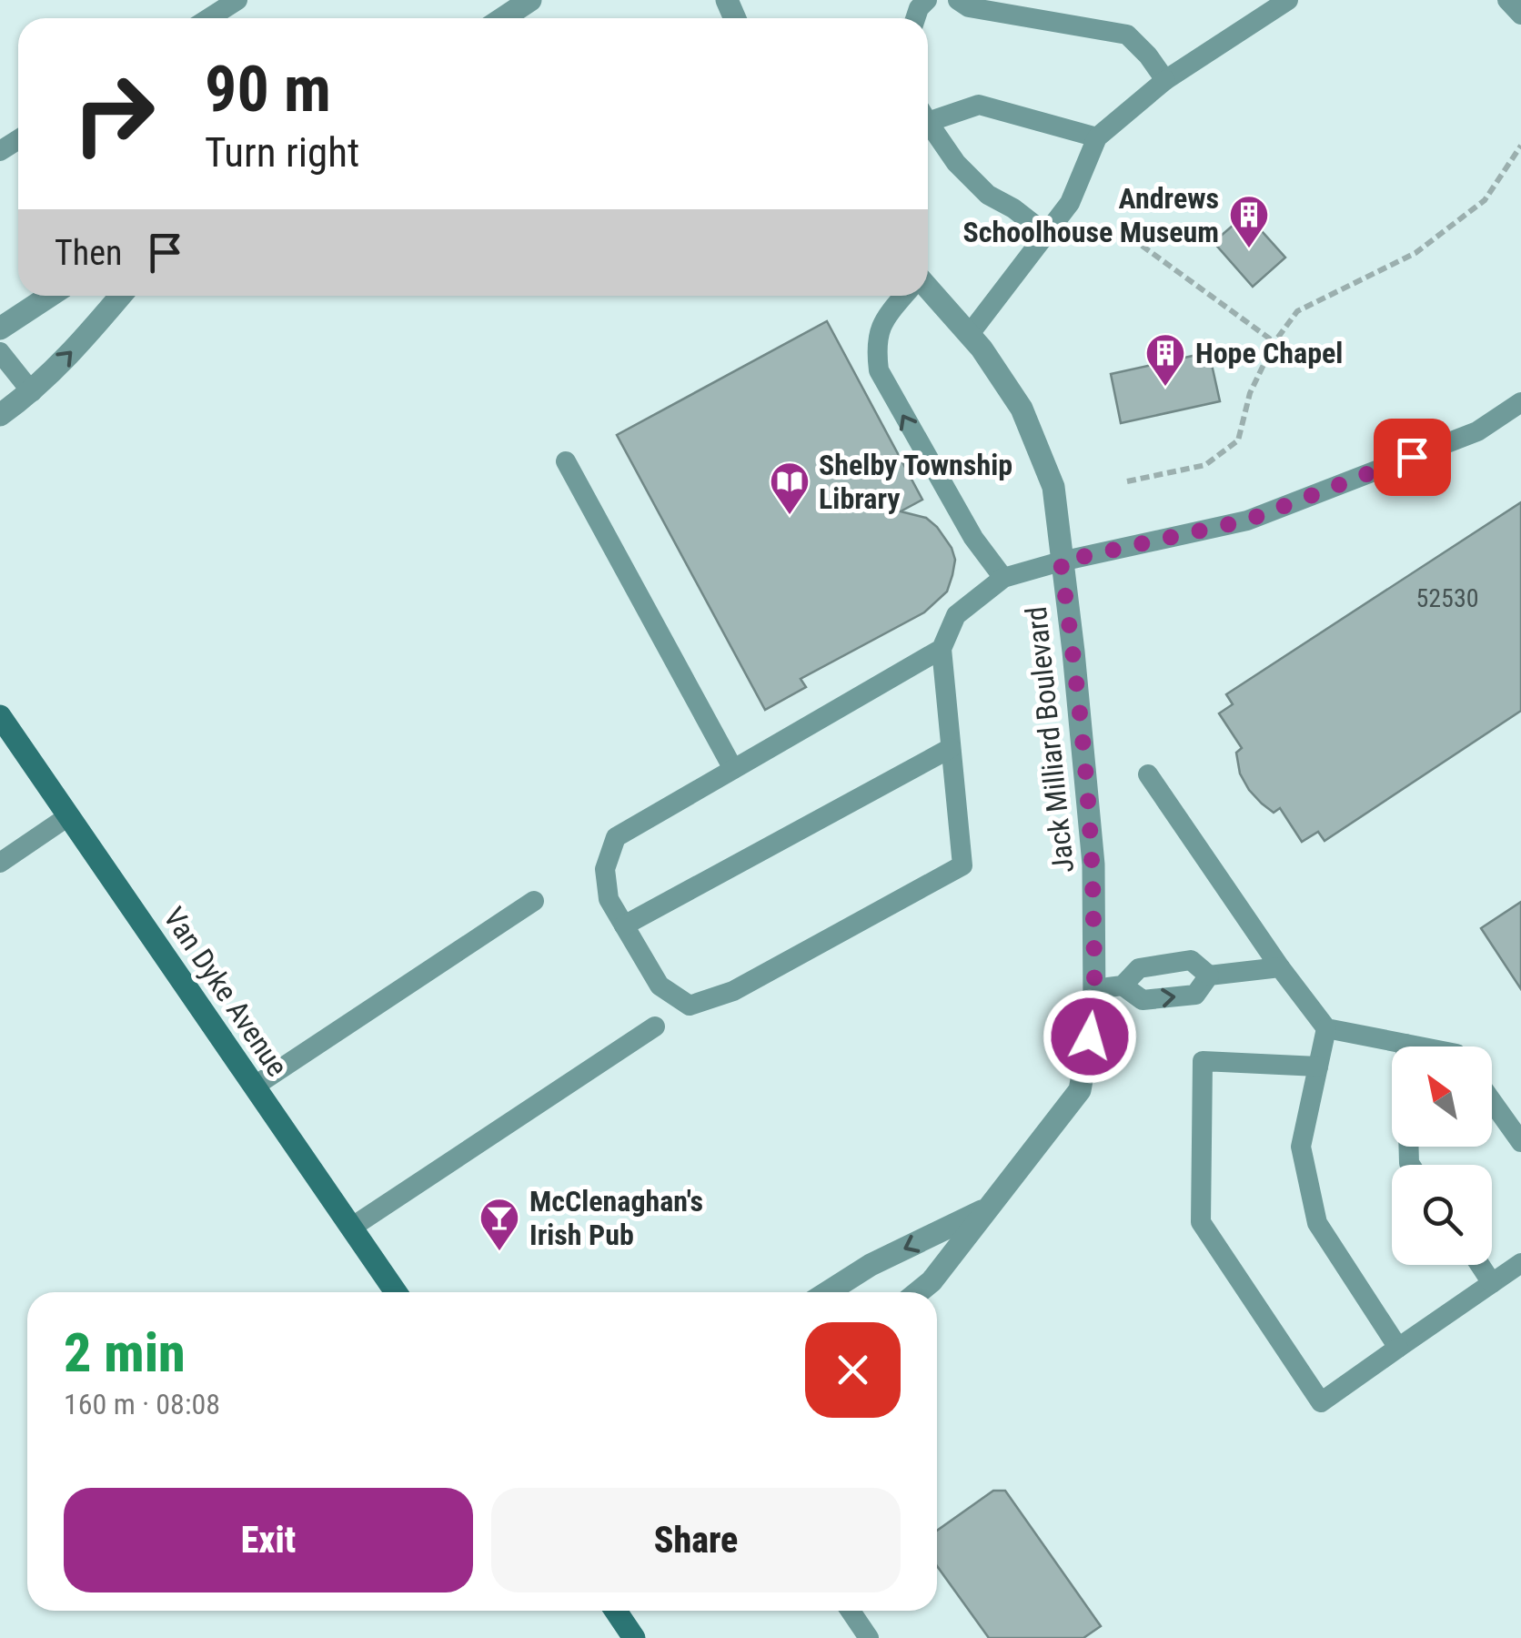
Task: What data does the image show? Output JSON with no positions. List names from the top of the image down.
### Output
{
  "streets": {
    "main road": ["Van Dyke Avenue"],
    "street": ["Jack Milliard Boulevard"]
  },
  "places": {
    "building": ["Andrews Schoolhouse Museum", "Hope Chapel"],
    "library": ["Shelby Township Library"],
    "bar": ["McClenaghan's Irish Pub"]
  },
  "house_numbers": ["52530"],
  "north": "top left",
  "page": {
    "turn": ["90 m", "Turn right"],
    "then": "Then",
    "heading": ["2 min", "160 m · 08:08"],
    "buttons": ["Exit", "Share"]
  }
}
